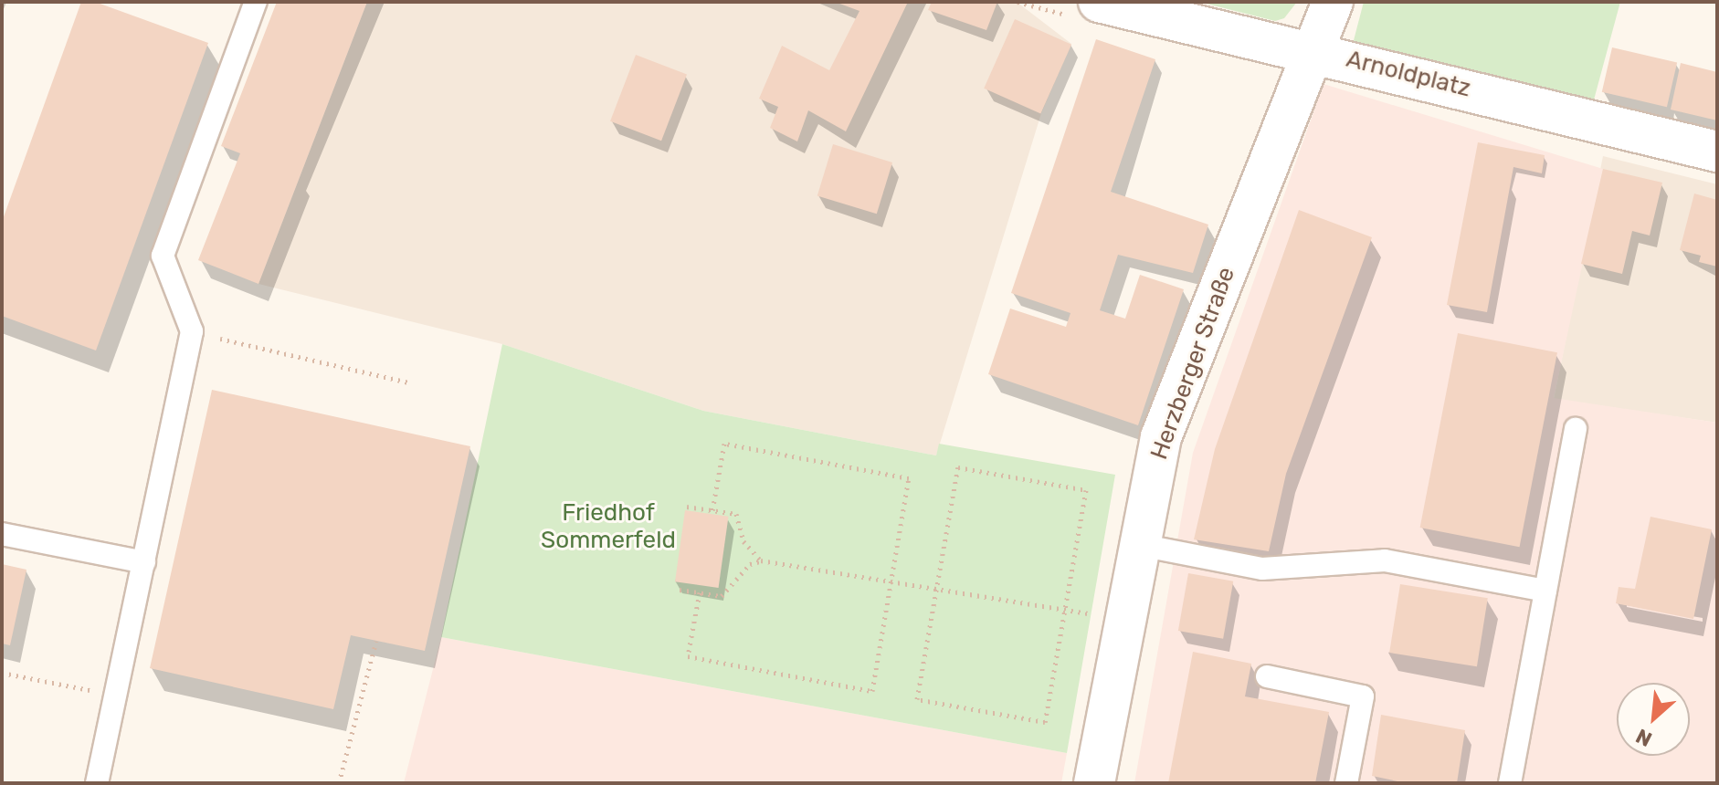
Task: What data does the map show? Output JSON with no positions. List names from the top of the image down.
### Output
{
  "streets": {
    "main road": ["Arnoldplatz", "Herzberger Straße"]
  },
  "crossings": [
    ["Arnoldplatz", "Herzberger Straße"]
  ],
  "parks": ["Friedhof Sommerfeld"],
  "north": "bottom left"
}
